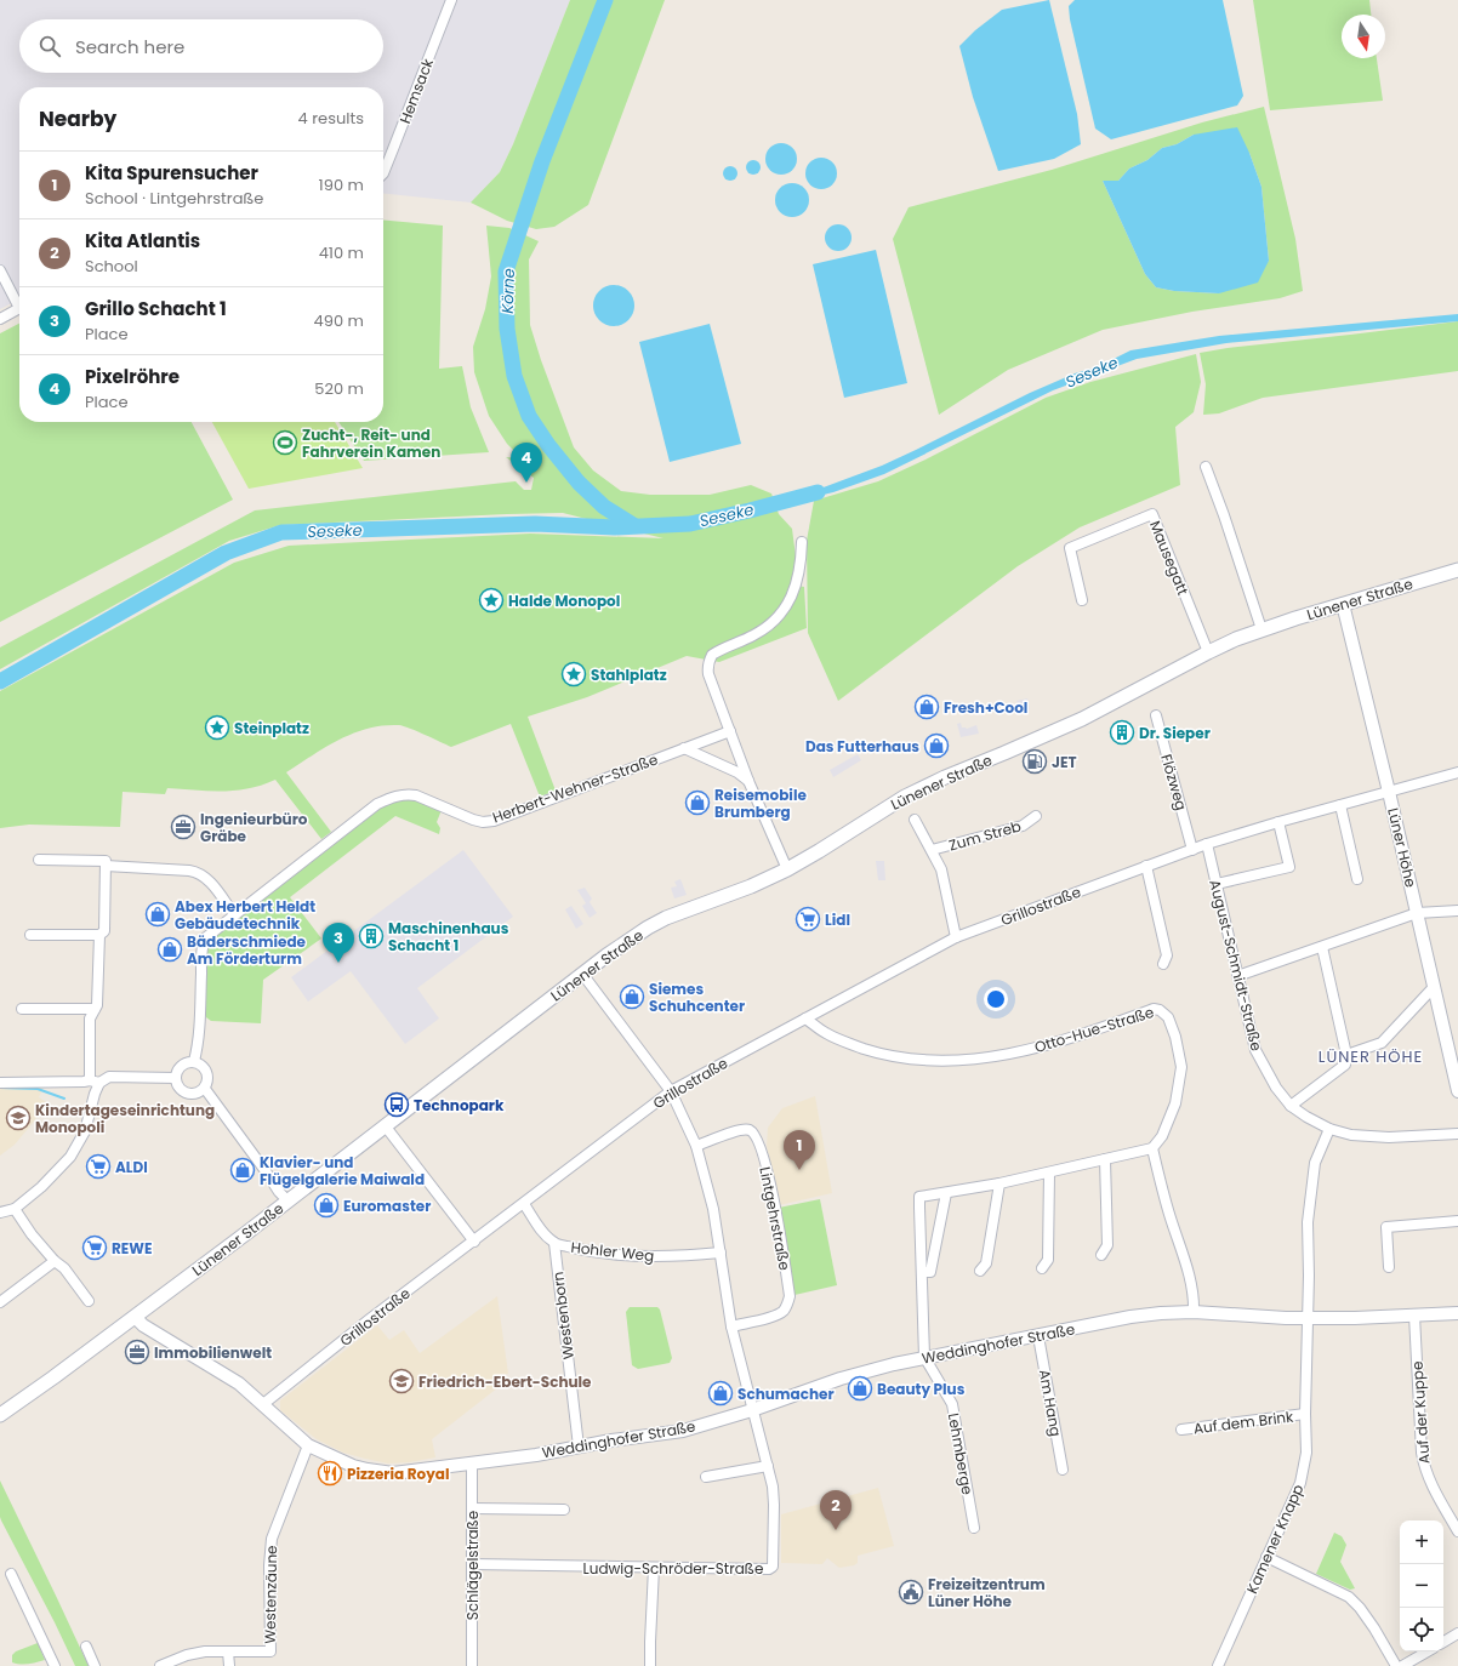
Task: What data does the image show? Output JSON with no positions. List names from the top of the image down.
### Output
{
  "streets": {
    "main road": ["Lünener Straße"],
    "street": [
      "Hemsack",
      "Mausegatt",
      "Flözweg",
      "Herbert-Wehner-Straße",
      "Zum Streb",
      "Lüner Höhe",
      "Grillostraße",
      "August-Schmidt-Straße",
      "Otto-Hue-Straße",
      "Lintgehrstraße",
      "Hohler Weg",
      "Westenborn",
      "Weddinghofer Straße",
      "Am Hang",
      "Auf der Kuppe",
      "Auf dem Brink",
      "Lehmberge",
      "Kamener Knapp",
      "Schlägelstraße",
      "Ludwig-Schröder-Straße",
      "Westenzäune"
    ]
  },
  "crossings": [
    ["Mausegatt", "Lünener Straße"],
    ["Lünener Straße", "Lüner Höhe"],
    ["Lünener Straße", "Weddinghofer Straße"],
    ["Flözweg", "Grillostraße"],
    ["Zum Streb", "Grillostraße"],
    ["Lüner Höhe", "Grillostraße"],
    ["Grillostraße", "August-Schmidt-Straße"],
    ["Grillostraße", "Otto-Hue-Straße"],
    ["Grillostraße", "Hohler Weg"],
    ["Grillostraße", "Weddinghofer Straße"],
    ["August-Schmidt-Straße", "Kamener Knapp"],
    ["Hohler Weg", "Westenborn"],
    ["Westenborn", "Weddinghofer Straße"],
    ["Weddinghofer Straße", "Am Hang"],
    ["Weddinghofer Straße", "Auf der Kuppe"],
    ["Weddinghofer Straße", "Lehmberge"],
    ["Weddinghofer Straße", "Kamener Knapp"],
    ["Weddinghofer Straße", "Schlägelstraße"],
    ["Weddinghofer Straße", "Ludwig-Schröder-Straße"],
    ["Weddinghofer Straße", "Westenzäune"],
    ["Auf dem Brink", "Kamener Knapp"],
    ["Schlägelstraße", "Ludwig-Schröder-Straße"]
  ],
  "districts": ["LÜNER HÖHE"],
  "water": ["Körne", "Seseke"],
  "places": {
    "sports": ["Zucht-, Reit- und Fahrverein Kamen"],
    "place": ["Halde Monopol", "Stahlplatz", "Steinplatz"],
    "shop": [
      "Fresh+Cool",
      "Das Futterhaus",
      "Reisemobile Brumberg",
      "Abex Herbert Heldt Gebäudetechnik",
      "Bäderschmiede Am Förderturm",
      "Siemes Schuhcenter",
      "Klavier- und Flügelgalerie Maiwald",
      "Euromaster",
      "Beauty Plus",
      "Schumacher"
    ],
    "building": ["Dr. Sieper", "Maschinenhaus Schacht 1"],
    "fuel station": ["JET"],
    "office": ["Ingenieurbüro Gräbe", "Immobilienwelt"],
    "supermarket": ["Lidl", "ALDI", "REWE"],
    "bus stop": ["Technopark"],
    "school or university": ["Kindertageseinrichtung Monopoli", "Friedrich-Ebert-Schule"],
    "restaurant": ["Pizzeria Royal"],
    "public building": ["Freizeitzentrum Lüner Höhe"]
  },
  "north": "bottom",
  "page": {
    "search": "Search here",
    "heading": ["Nearby", "4 results"],
    "list": [
      {
        "mark": "1",
        "name": "Kita Spurensucher",
        "note": "School · Lintgehrstraße",
        "value": "190 m"
      },
      {
        "mark": "2",
        "name": "Kita Atlantis",
        "note": "School",
        "value": "410 m"
      },
      {
        "mark": "3",
        "name": "Grillo Schacht 1",
        "note": "Place",
        "value": "490 m"
      },
      {
        "mark": "4",
        "name": "Pixelröhre",
        "note": "Place",
        "value": "520 m"
      }
    ],
    "pins": [
      "4",
      "3",
      "1",
      "2"
    ],
    "map_buttons": ["+", "−"]
  }
}
